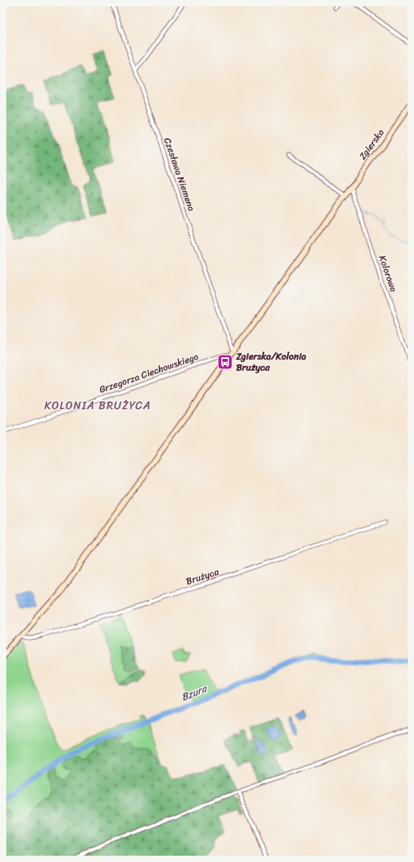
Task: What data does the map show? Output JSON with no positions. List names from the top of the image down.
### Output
{
  "streets": {
    "main road": ["Zgierska"],
    "street": [
      "Czesława Niemena",
      "Kolorowa",
      "Grzegorza Ciechowskiego",
      "Brużyca"
    ]
  },
  "crossings": [
    ["Zgierska", "Czesława Niemena"],
    ["Zgierska", "Kolorowa"],
    ["Zgierska", "Grzegorza Ciechowskiego"],
    ["Zgierska", "Brużyca"]
  ],
  "districts": ["KOLONIA BRUŻYCA"],
  "water": ["Bzura"],
  "places": {
    "bus stop": ["Zgierska/Kolonia Brużyca"]
  }
}
